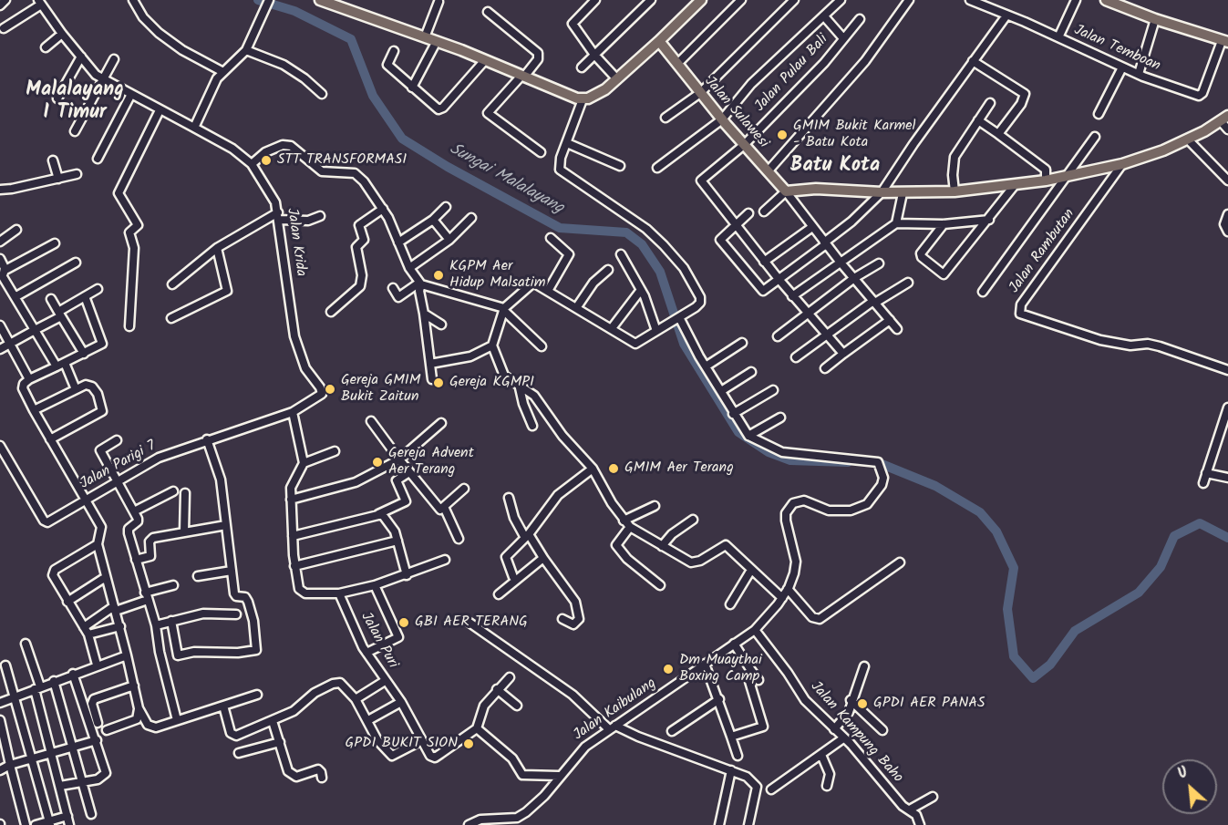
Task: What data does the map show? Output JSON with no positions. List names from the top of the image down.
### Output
{
  "streets": {
    "main road": ["Jalan Sulawesi"],
    "street": [
      "Jalan Temboan",
      "Jalan Pulau Bali",
      "Jalan Krida",
      "Jalan Rambutan",
      "Jalan Parigi 7",
      "Jalan Puri",
      "Jalan Kaibulang",
      "Jalan Kampung Baho"
    ]
  },
  "crossings": [
    ["Jalan Pulau Bali", "Jalan Sulawesi"],
    ["Jalan Krida", "Jalan Parigi 7"],
    ["Jalan Kaibulang", "Jalan Kampung Baho"]
  ],
  "districts": ["Malalayang I Timur", "Batu Kota"],
  "water": ["Sungai Malalayang"],
  "places": [
    "GMIM Bukit Karmel - Batu Kota",
    "STT TRANSFORMASI",
    "KGPM Aer Hidup Malsatim",
    "Gereja KGMPI",
    "Gereja GMIM Bukit Zaitun",
    "Gereja Advent Aer Terang",
    "GMIM Aer Terang",
    "GBI AER TERANG",
    "Dm Muaythai Boxing Camp",
    "GPDI AER PANAS",
    "GPDI BUKIT SION"
  ],
  "north": "top left"
}
